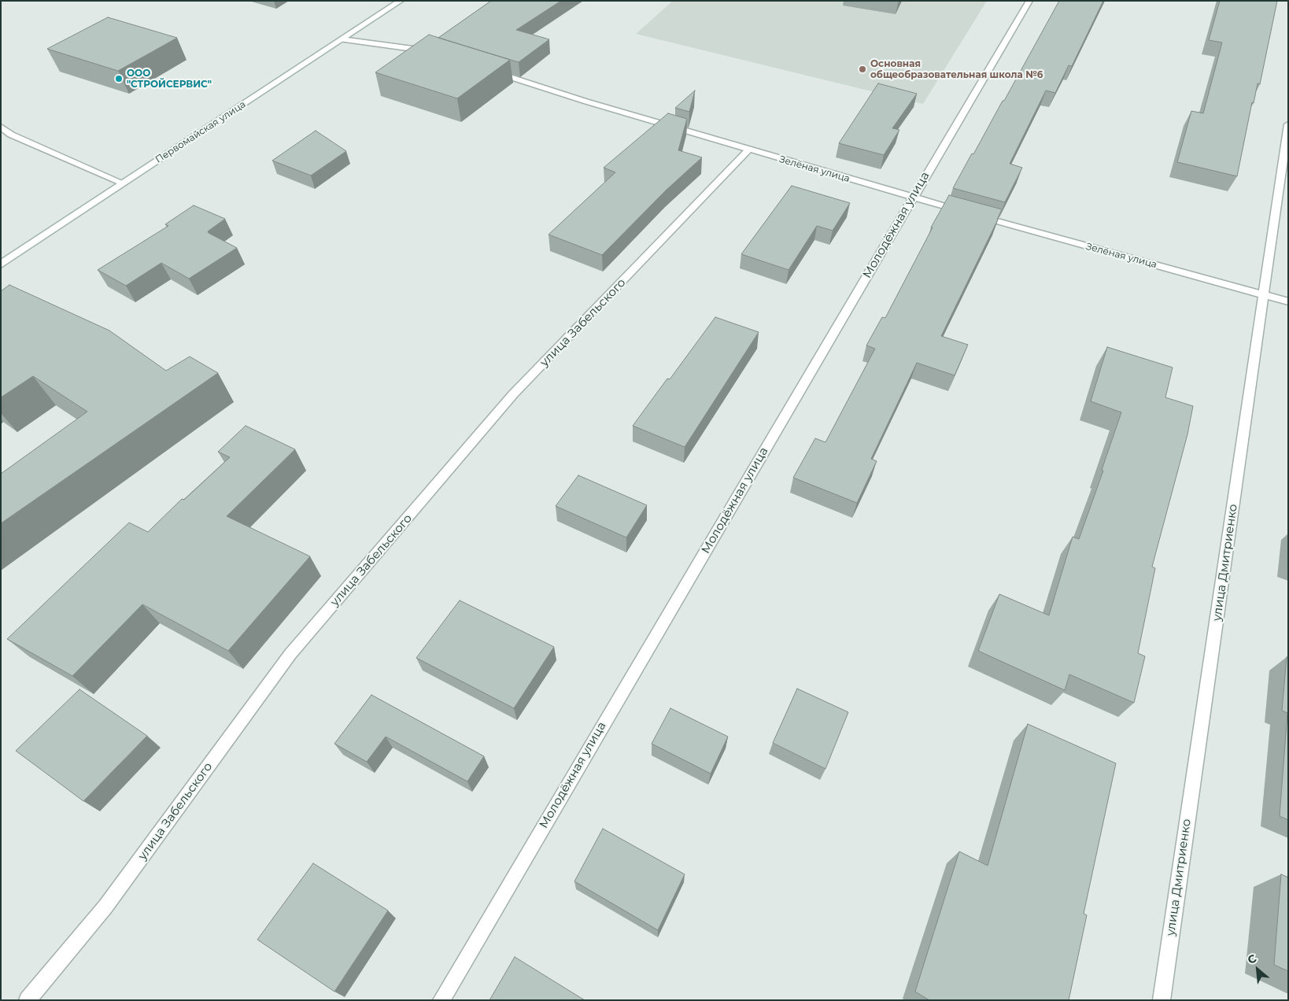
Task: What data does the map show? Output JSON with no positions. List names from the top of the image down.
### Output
{
  "streets": {
    "street": [
      "Первомайская улица",
      "Зелёная улица",
      "Молодёжная улица",
      "улица Забельского",
      "улица Дмитриенко"
    ]
  },
  "crossings": [
    ["Зелёная улица", "Молодёжная улица"],
    ["Зелёная улица", "улица Забельского"],
    ["Зелёная улица", "улица Дмитриенко"]
  ],
  "places": ["Основная общеобразовательная школа №6", "ООО \"СТРОЙСЕРВИС\""],
  "north": "top left"
}
